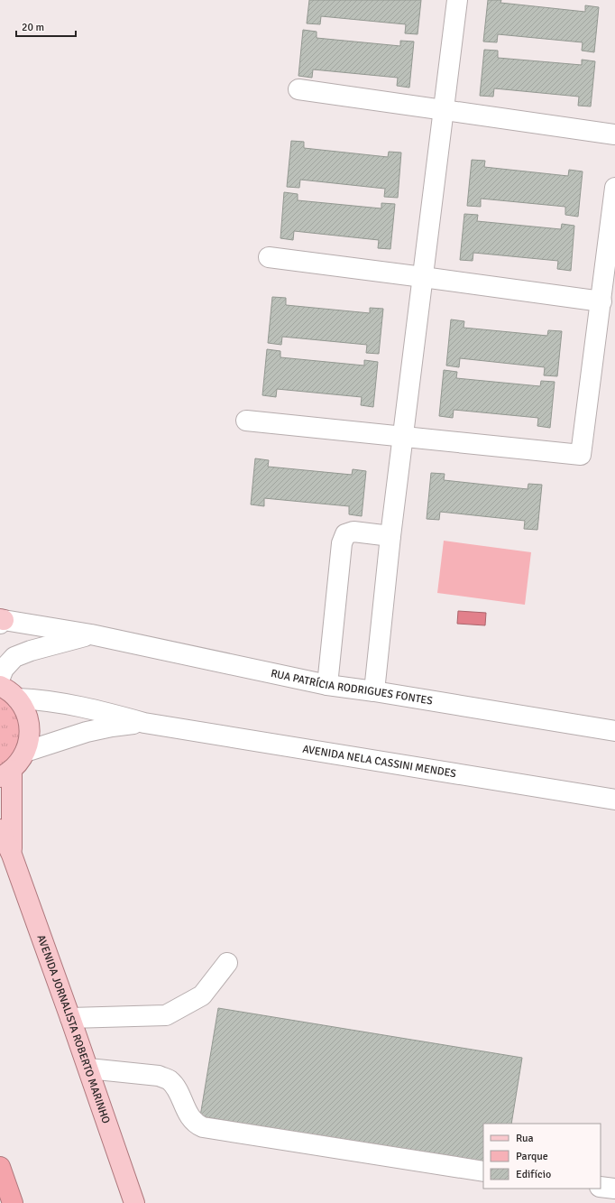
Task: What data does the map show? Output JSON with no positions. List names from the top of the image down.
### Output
{
  "streets": {
    "main road": ["AVENIDA JORNALISTA ROBERTO MARINHO"],
    "street": ["RUA PATRÍCIA RODRIGUES FONTES", "AVENIDA NELA CASSINI MENDES"]
  },
  "legend": ["Rua", "Parque", "Edifício"],
  "scale_bar": "20 m"
}
